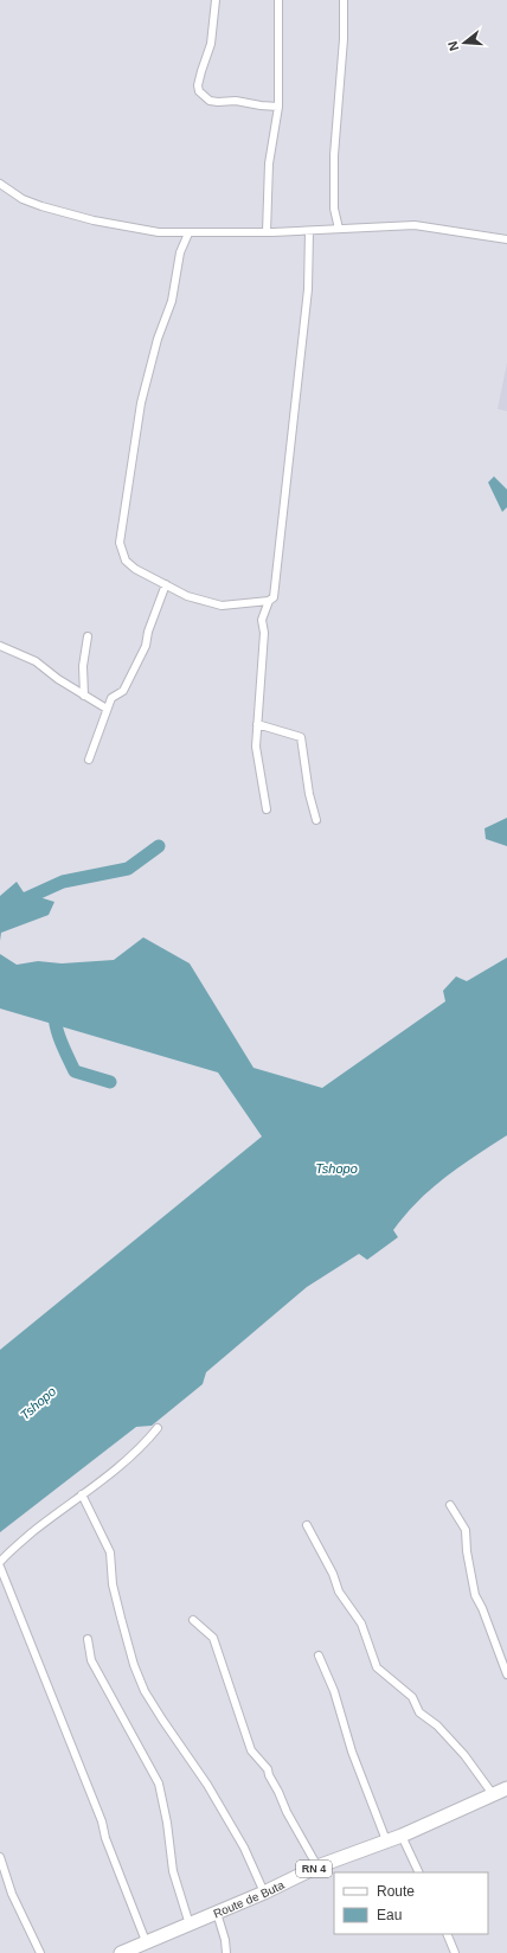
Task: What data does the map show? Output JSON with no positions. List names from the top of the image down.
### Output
{
  "streets": {
    "highway": ["RN 4", "Route de Buta"]
  },
  "water": ["Tshopo"],
  "legend": ["Route", "Eau"],
  "north": "left"
}
